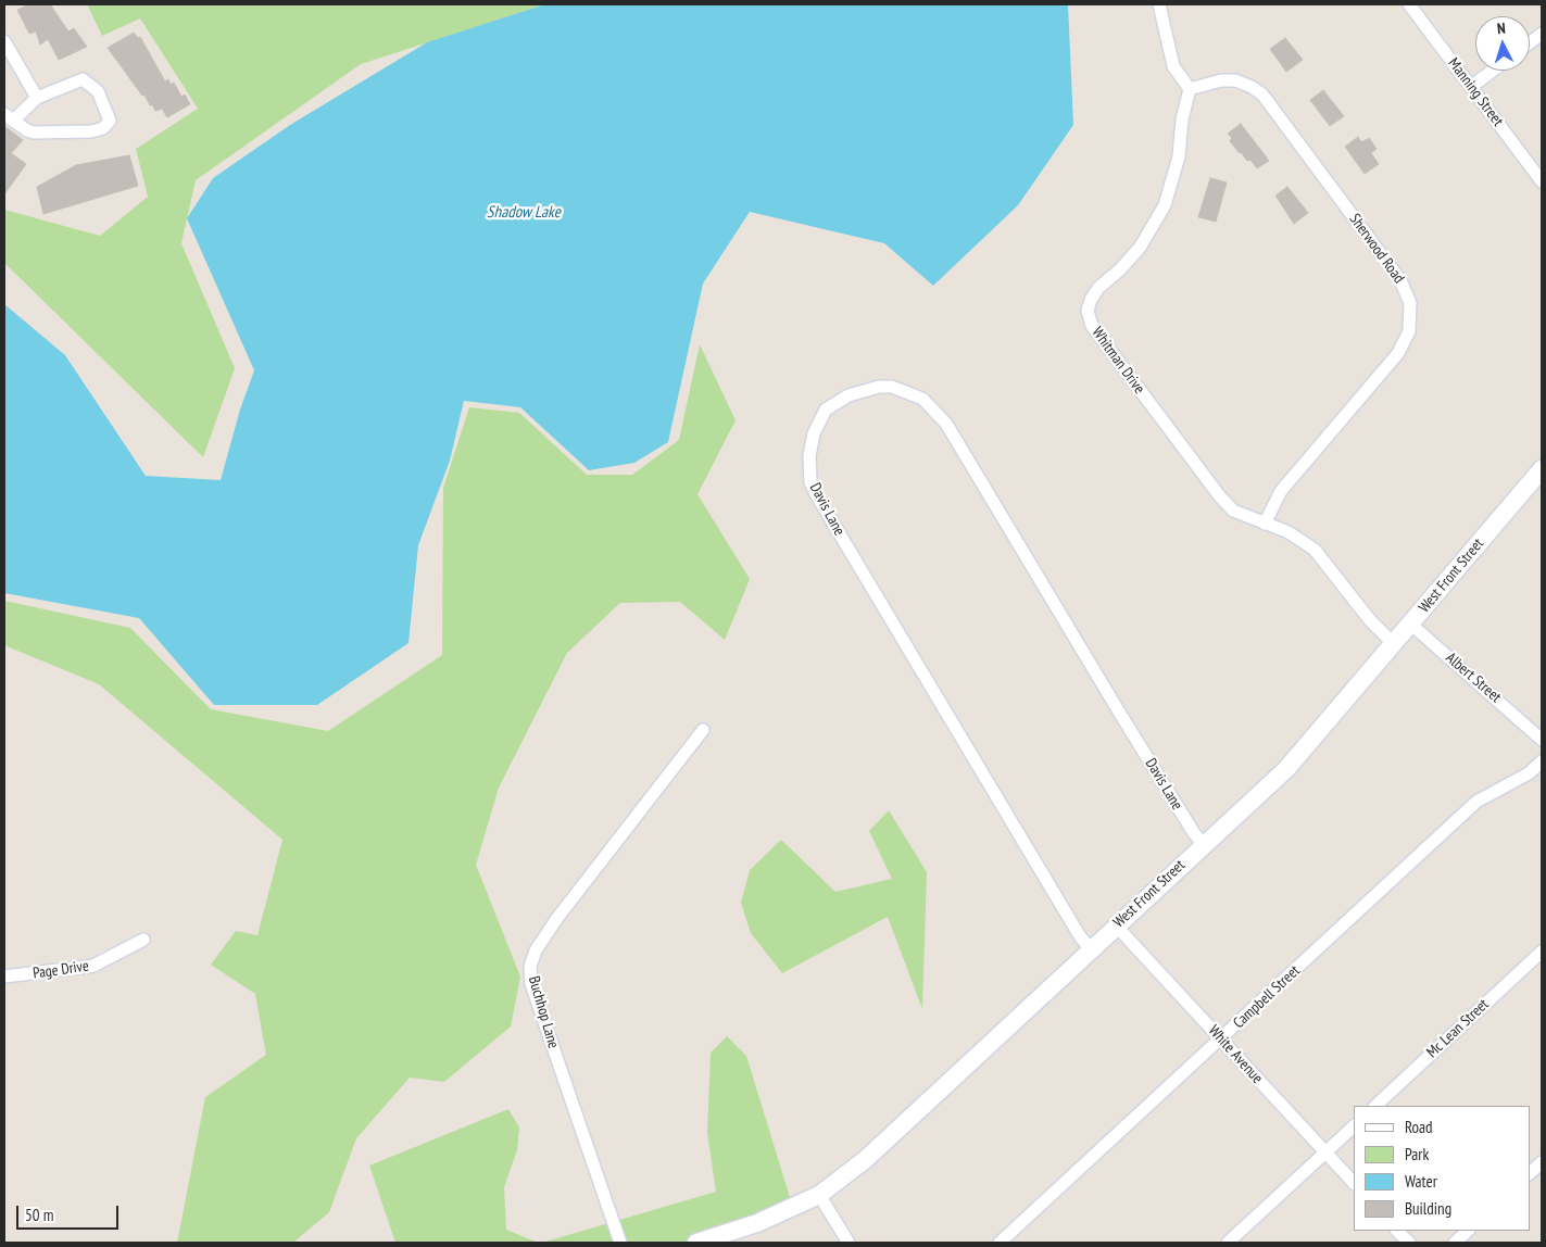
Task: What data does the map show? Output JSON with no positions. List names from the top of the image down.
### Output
{
  "streets": {
    "street": [
      "Manning Street",
      "Sherwood Road",
      "Whitman Drive",
      "Davis Lane",
      "West Front Street",
      "Albert Street",
      "Page Drive",
      "Campbell Street",
      "Buchhop Lane",
      "Mc Lean Street",
      "White Avenue"
    ]
  },
  "crossings": [
    ["Sherwood Road", "Whitman Drive"],
    ["Whitman Drive", "West Front Street"],
    ["Davis Lane", "West Front Street"],
    ["West Front Street", "Albert Street"],
    ["West Front Street", "White Avenue"],
    ["Campbell Street", "White Avenue"]
  ],
  "water": ["Shadow Lake"],
  "legend": [
    "Road",
    "Park",
    "Water",
    "Building"
  ],
  "scale_bar": "50 m",
  "north": "top"
}
